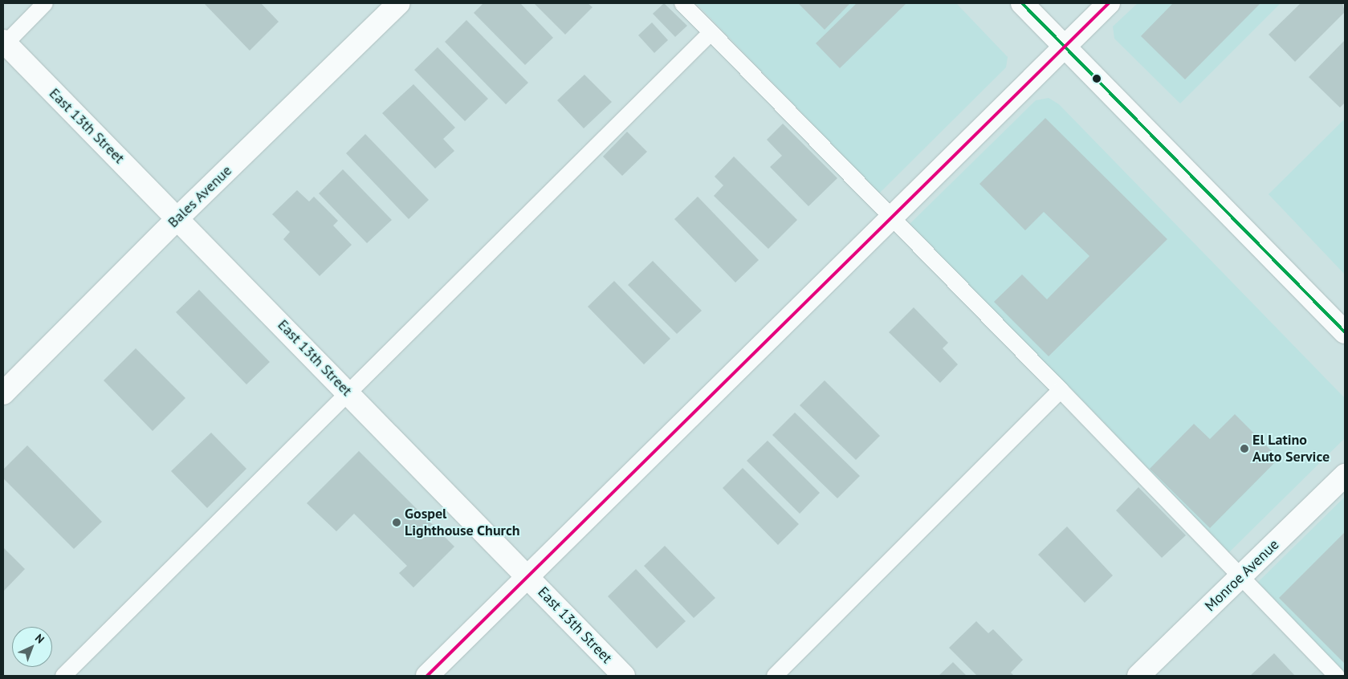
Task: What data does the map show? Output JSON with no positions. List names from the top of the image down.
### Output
{
  "streets": {
    "street": ["East 13th Street", "Bales Avenue", "Monroe Avenue"]
  },
  "crossings": [
    ["East 13th Street", "Bales Avenue"]
  ],
  "places": ["El Latino Auto Service", "Gospel Lighthouse Church"],
  "north": "top right"
}
